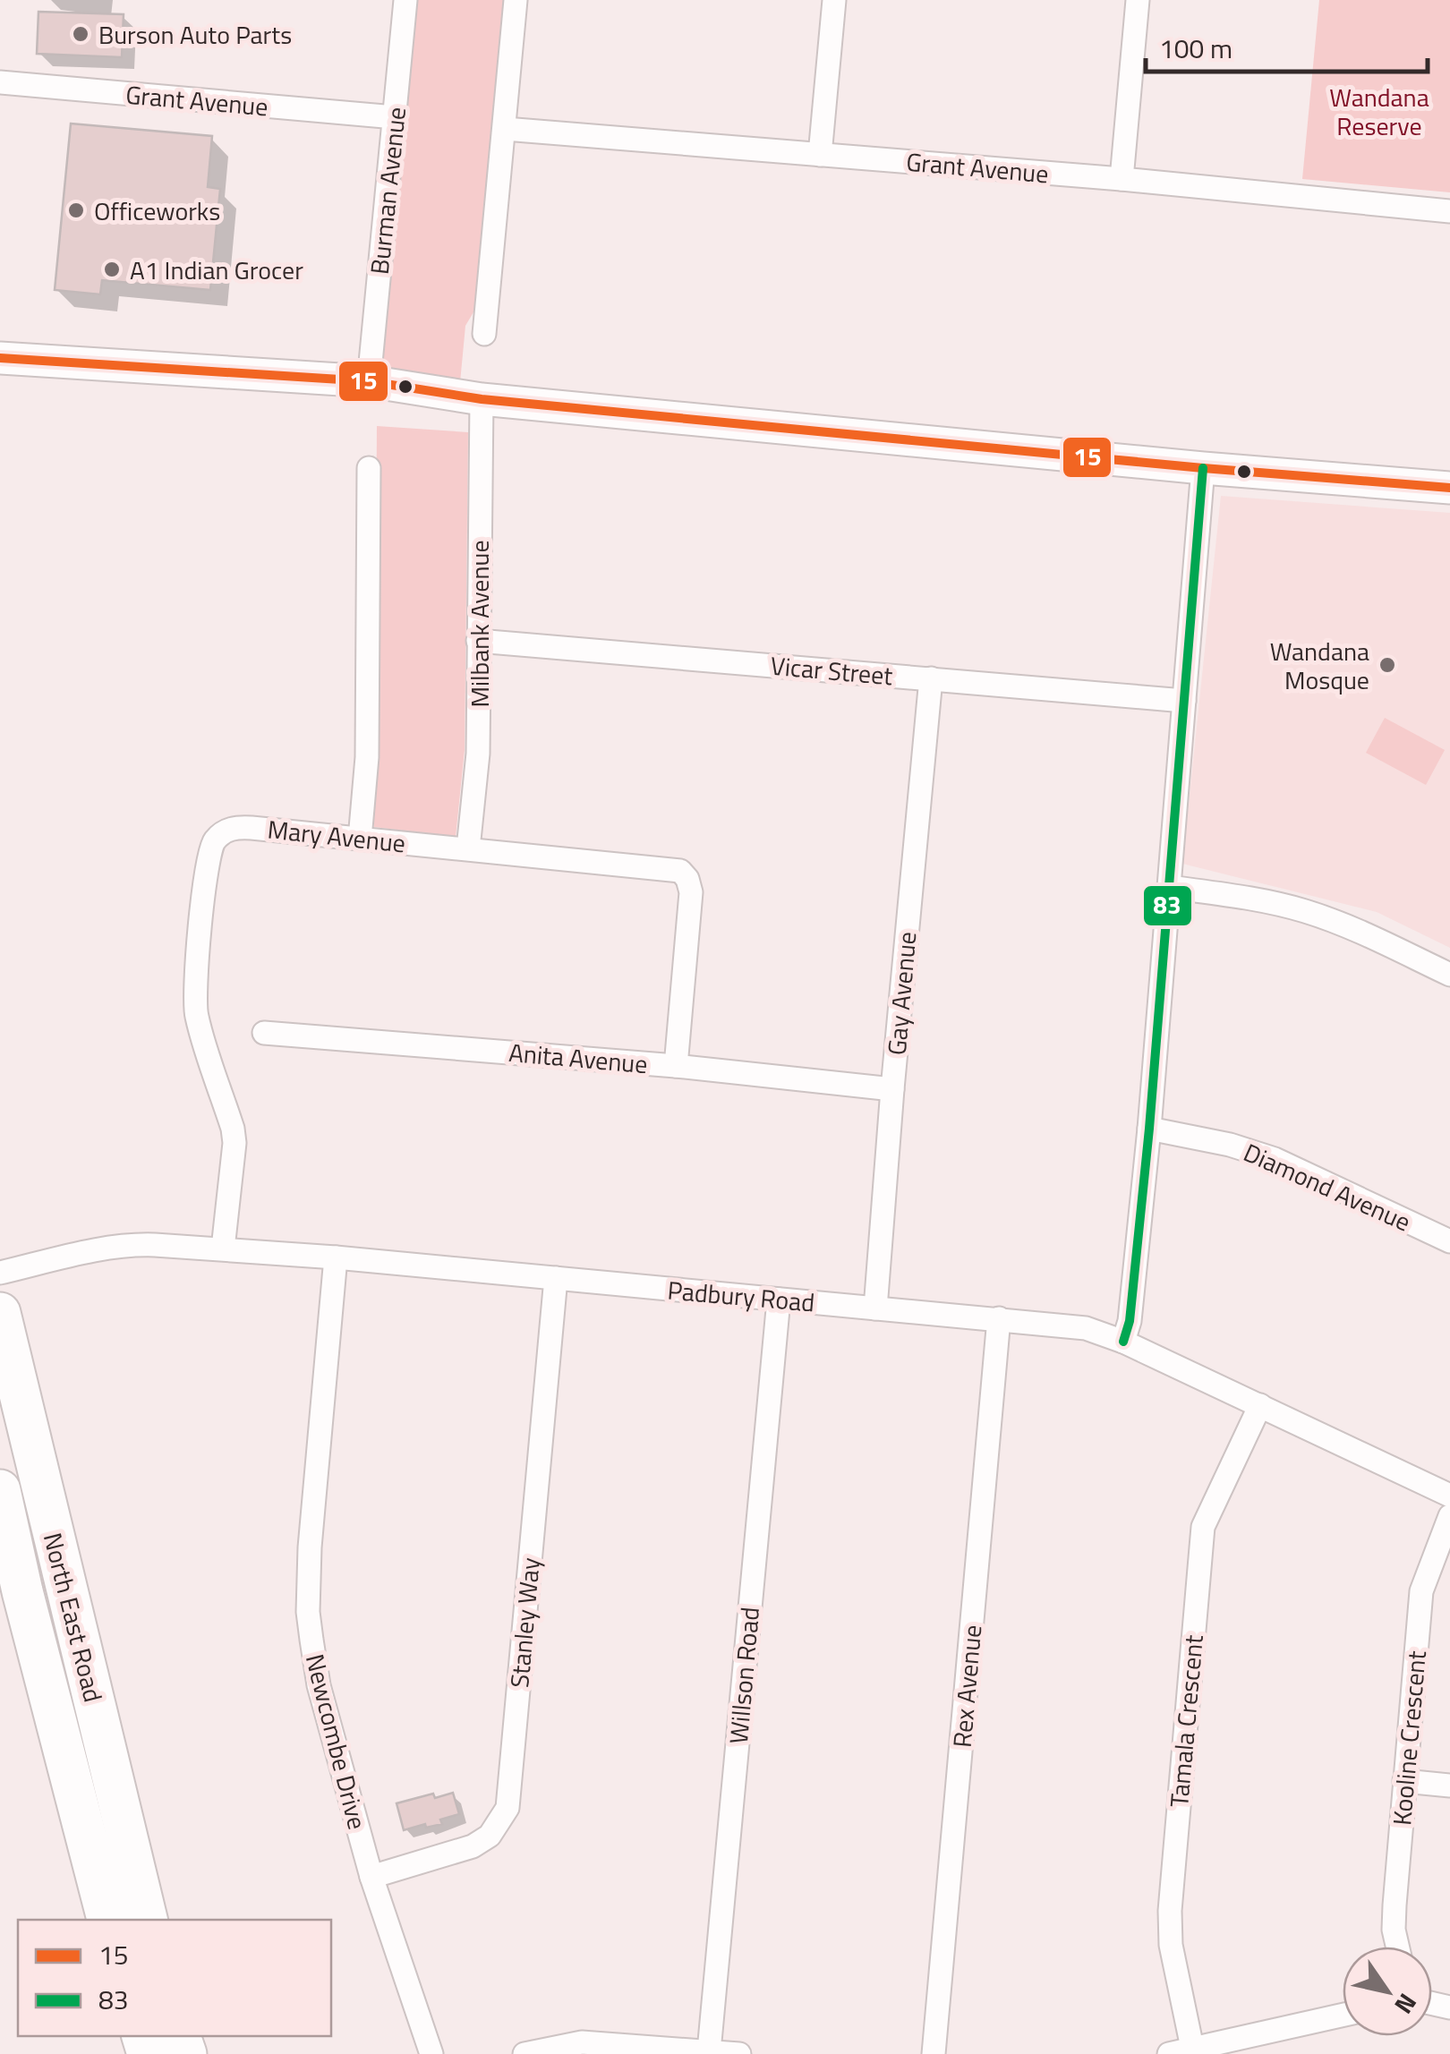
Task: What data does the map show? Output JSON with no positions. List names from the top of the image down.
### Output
{
  "streets": {
    "highway": ["North East Road"],
    "street": [
      "Grant Avenue",
      "Burman Avenue",
      "Milbank Avenue",
      "Vicar Street",
      "Mary Avenue",
      "Gay Avenue",
      "Anita Avenue",
      "Diamond Avenue",
      "Padbury Road",
      "Stanley Way",
      "Willson Road",
      "Rex Avenue",
      "Tamala Crescent",
      "Kooline Crescent",
      "Newcombe Drive"
    ]
  },
  "crossings": [
    ["Grant Avenue", "Burman Avenue"],
    ["Milbank Avenue", "Vicar Street"],
    ["Milbank Avenue", "Mary Avenue"],
    ["Vicar Street", "Gay Avenue"],
    ["Mary Avenue", "Anita Avenue"],
    ["Mary Avenue", "Padbury Road"],
    ["Gay Avenue", "Anita Avenue"],
    ["Gay Avenue", "Padbury Road"],
    ["Padbury Road", "Stanley Way"],
    ["Padbury Road", "Willson Road"],
    ["Padbury Road", "Rex Avenue"],
    ["Padbury Road", "Tamala Crescent"],
    ["Padbury Road", "Newcombe Drive"],
    ["Stanley Way", "Newcombe Drive"]
  ],
  "parks": ["Wandana Reserve"],
  "places": [
    "Burson Auto Parts",
    "Officeworks",
    "A1 Indian Grocer",
    "Wandana Mosque"
  ],
  "lines": ["transit line 15", "transit line 83"],
  "legend": ["15", "83"],
  "scale_bar": "100 m",
  "north": "bottom right"
}
